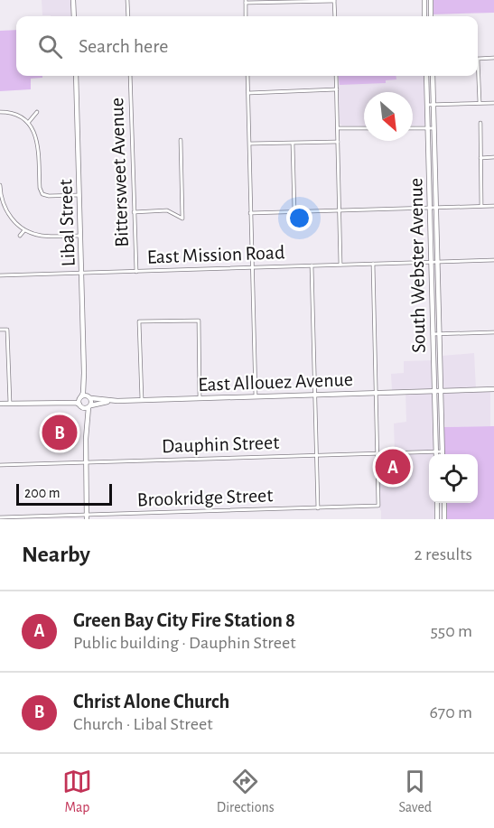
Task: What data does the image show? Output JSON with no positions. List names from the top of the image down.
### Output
{
  "streets": {
    "street": [
      "Bittersweet Avenue",
      "Libal Street",
      "East Mission Road",
      "South Webster Avenue",
      "East Allouez Avenue",
      "Dauphin Street",
      "Brookridge Street"
    ]
  },
  "crossings": [
    ["Bittersweet Avenue", "East Mission Road"],
    ["Libal Street", "East Mission Road"],
    ["Libal Street", "East Allouez Avenue"],
    ["East Mission Road", "South Webster Avenue"],
    ["South Webster Avenue", "East Allouez Avenue"],
    ["South Webster Avenue", "Dauphin Street"],
    ["Dauphin Street", "Brookridge Street"]
  ],
  "scale_bar": "200 m",
  "north": "bottom right",
  "page": {
    "search": "Search here",
    "pins": ["B", "A"],
    "scale": "200 m",
    "heading": ["Nearby", "2 results"],
    "list": [
      {
        "mark": "A",
        "name": "Green Bay City Fire Station 8",
        "note": "Public building · Dauphin Street",
        "value": "550 m"
      },
      {
        "mark": "B",
        "name": "Christ Alone Church",
        "note": "Church · Libal Street",
        "value": "670 m"
      }
    ],
    "nav": ["Map", "Directions", "Saved"]
  }
}
